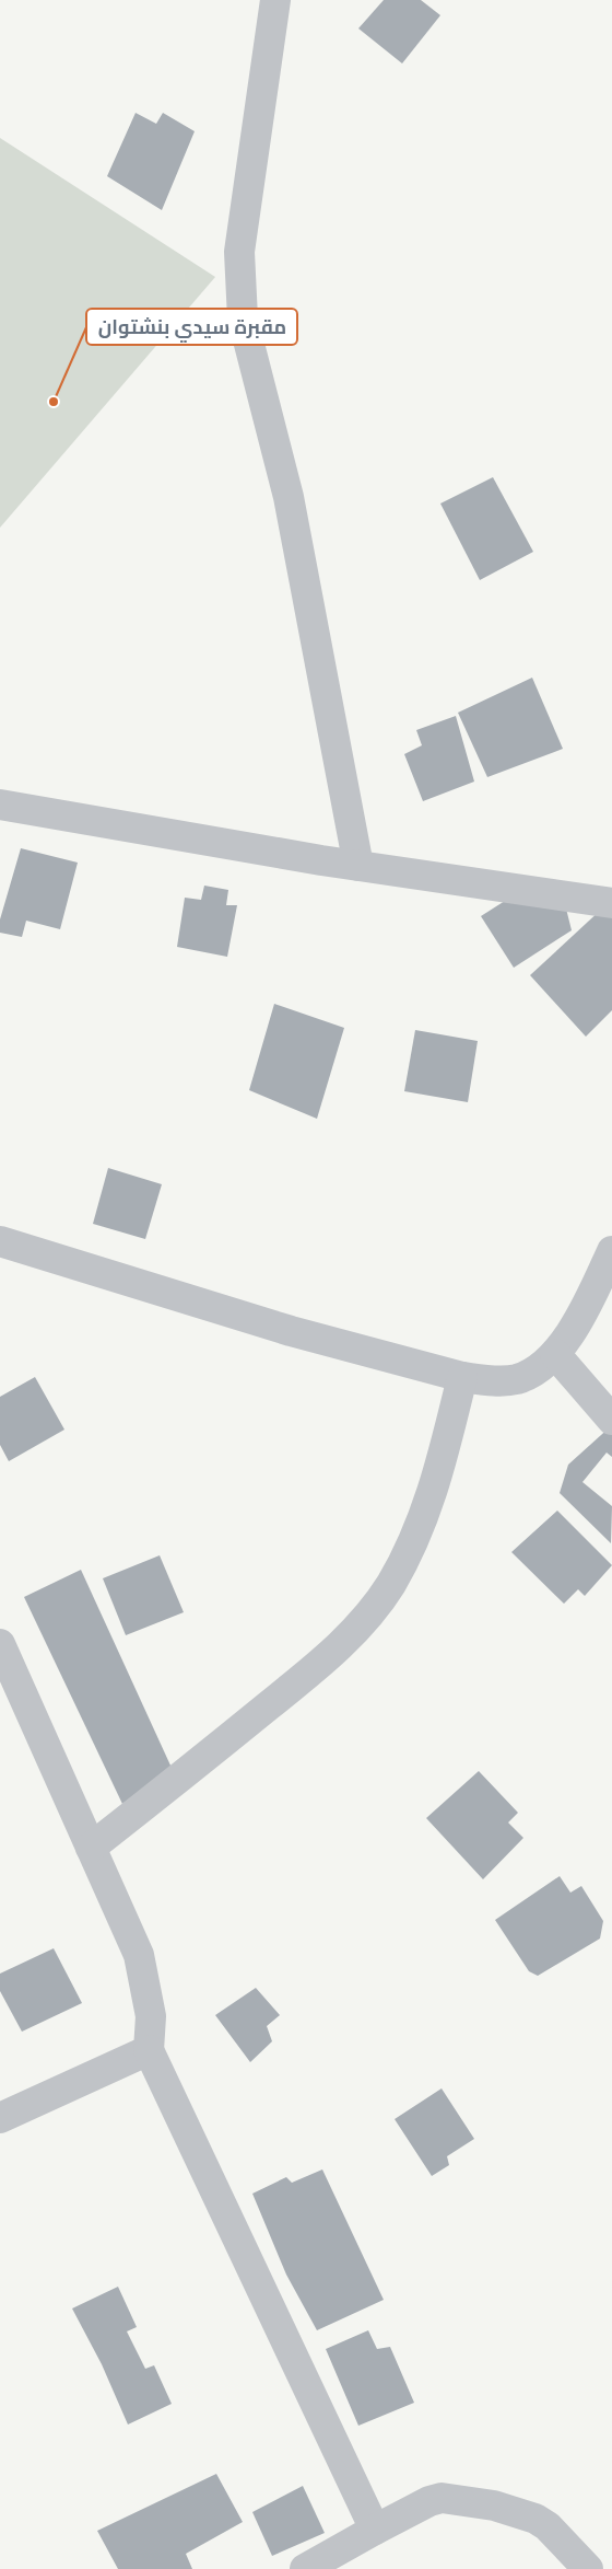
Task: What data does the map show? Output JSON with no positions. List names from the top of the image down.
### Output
{
  "places": ["مقبرة سيدي بنشتوان"]
}
